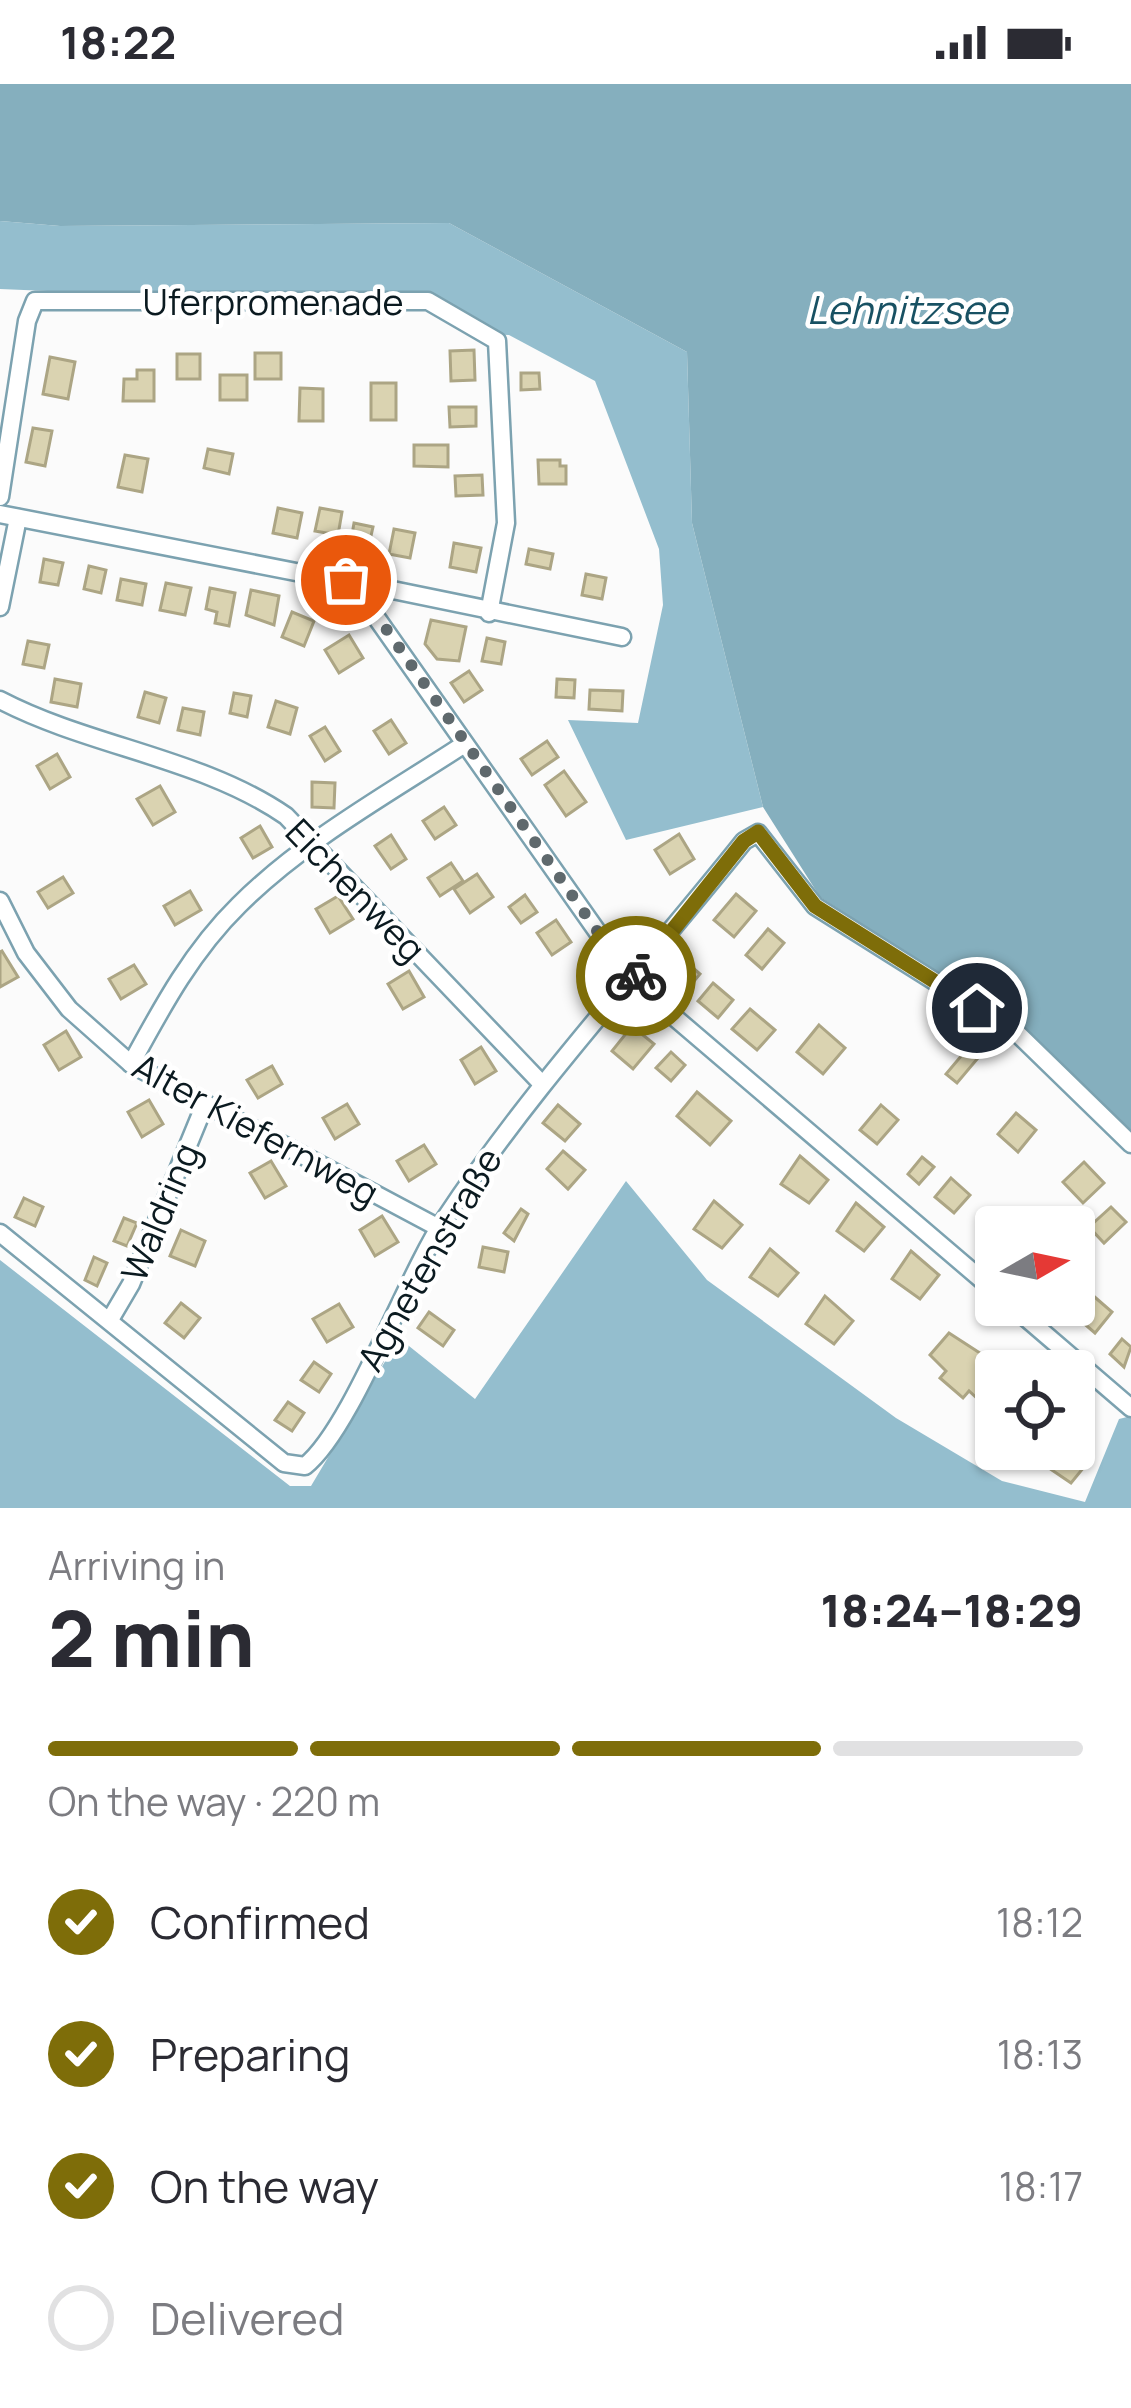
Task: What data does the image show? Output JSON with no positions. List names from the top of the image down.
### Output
{
  "streets": {
    "street": [
      "Uferpromenade",
      "Eichenweg",
      "Alter Kiefernweg",
      "Waldring",
      "Agnetenstraße"
    ]
  },
  "crossings": [
    ["Eichenweg", "Agnetenstraße"],
    ["Alter Kiefernweg", "Waldring"],
    ["Alter Kiefernweg", "Agnetenstraße"],
    ["Waldring", "Agnetenstraße"]
  ],
  "water": ["Lehnitzsee"],
  "north": "right",
  "page": {
    "status": "18:22",
    "heading": ["2 min", "Arriving in", "18:24–18:29"],
    "bar": "On the way · 220 m",
    "list": [
      ["Confirmed", "18:12"],
      ["Preparing", "18:13"],
      ["On the way", "18:17"],
      "Delivered"
    ]
  }
}
